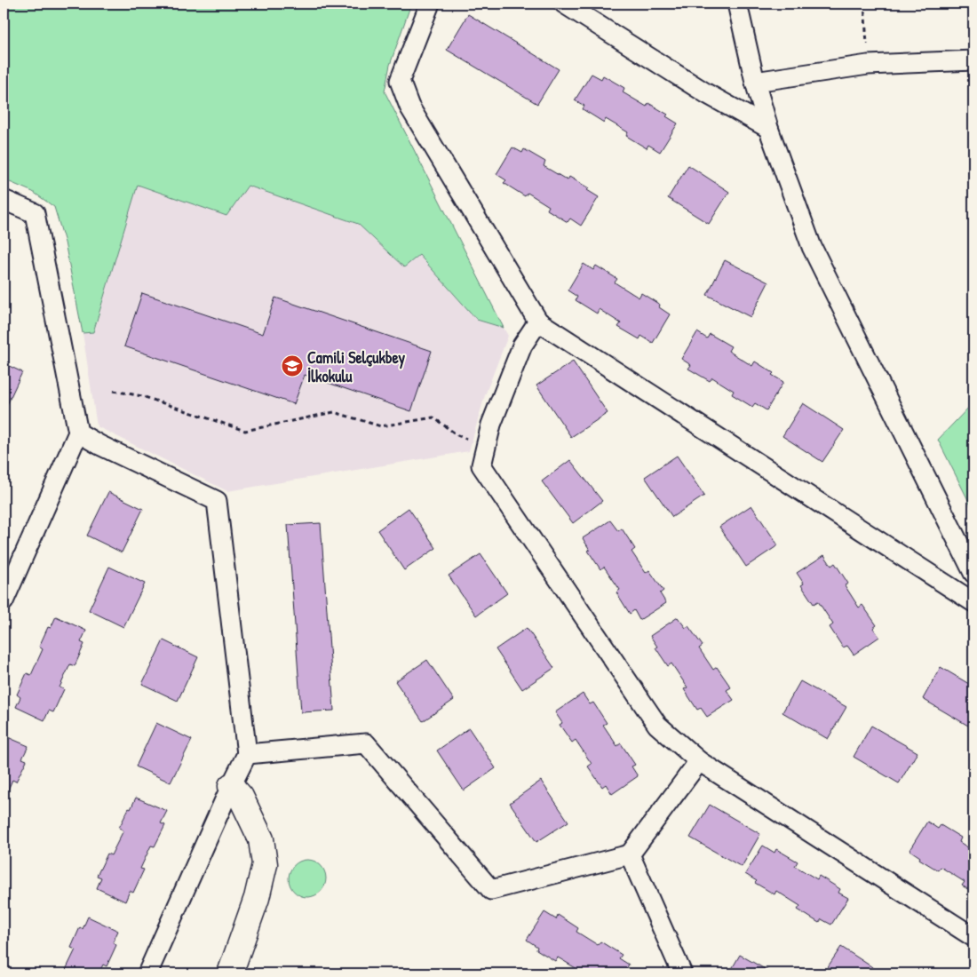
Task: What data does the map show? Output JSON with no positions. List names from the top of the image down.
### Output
{
  "places": {
    "school or university": ["Camili Selçukbey İlkokulu"]
  }
}
